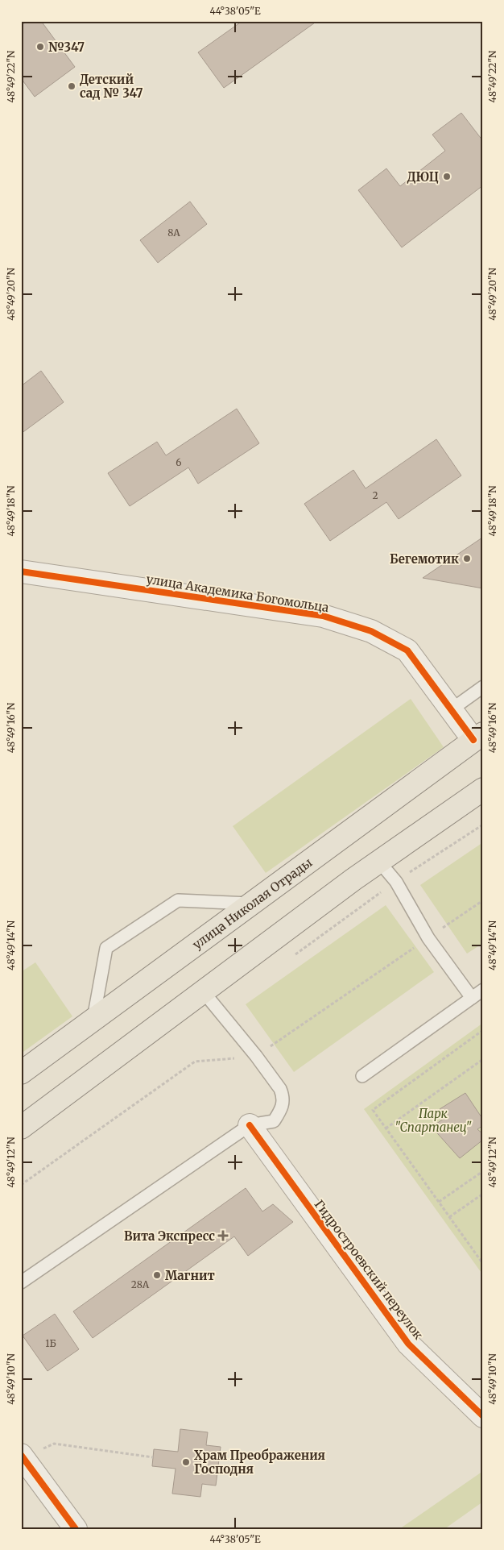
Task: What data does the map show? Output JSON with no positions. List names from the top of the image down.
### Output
{
  "streets": {
    "main road": ["улица Николая Отрады"],
    "street": ["улица Академика Богомольца", "Гидростроевский переулок"]
  },
  "crossings": [
    ["улица Академика Богомольца", "улица Николая Отрады"]
  ],
  "parks": ["Парк \"Спартанец\""],
  "places": {
    "other": [
      "№347",
      "Детский сад № 347",
      "ДЮЦ",
      "Бегемотик",
      "Магнит",
      "Храм Преображения Господня"
    ],
    "health": ["Вита Экспресс"]
  },
  "house_numbers": [
    "8А",
    "6",
    "2",
    "28А",
    "1Б"
  ],
  "coordinates": [
    "44°38'05\"E",
    "48°49'22\"N",
    "48°49'20\"N",
    "48°49'18\"N",
    "48°49'16\"N",
    "48°49'14\"N",
    "48°49'12\"N",
    "48°49'10\"N"
  ]
}
